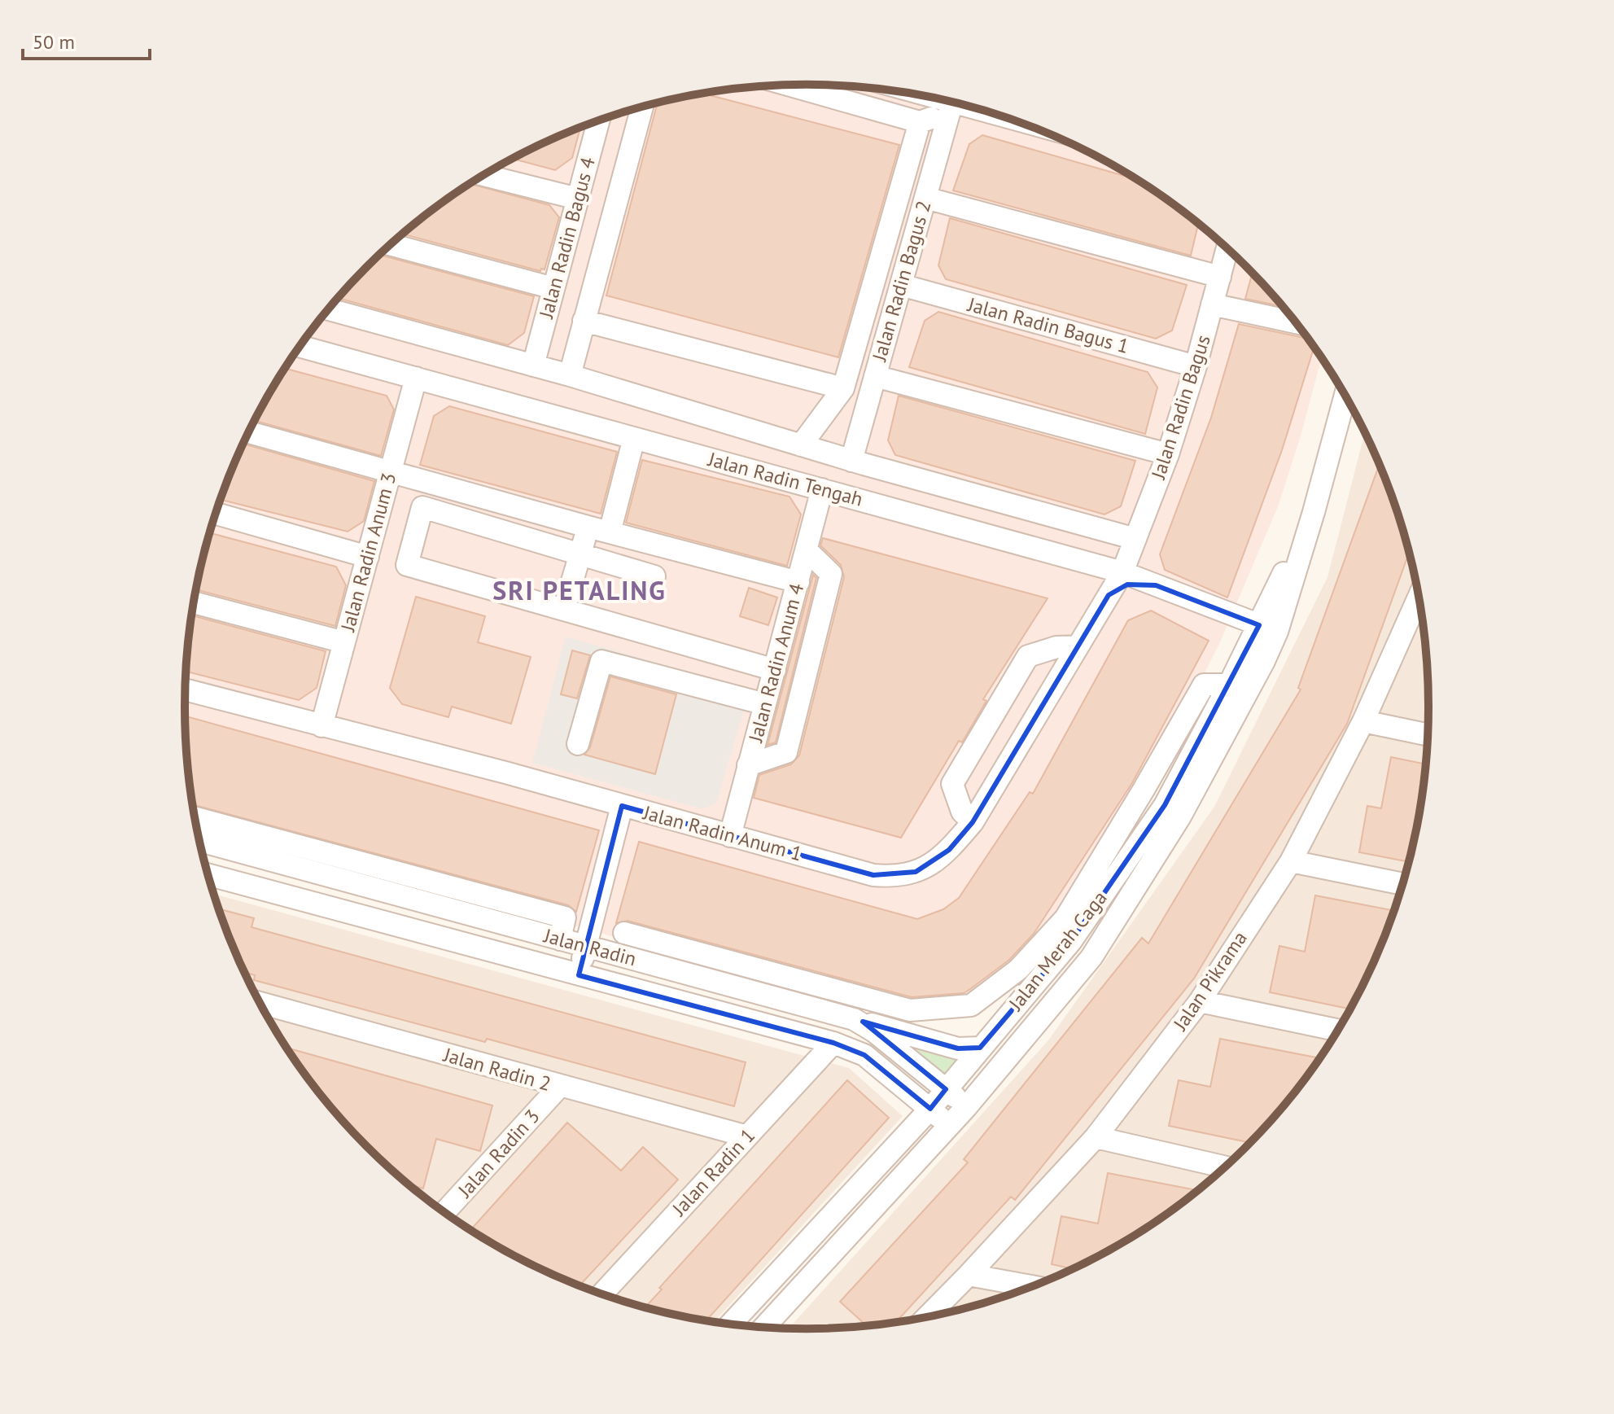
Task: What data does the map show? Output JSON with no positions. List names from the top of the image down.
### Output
{
  "streets": {
    "street": [
      "Jalan Radin Bagus 4",
      "Jalan Radin Bagus 2",
      "Jalan Radin Bagus 1",
      "Jalan Radin Bagus",
      "Jalan Radin Tengah",
      "Jalan Radin Anum 3",
      "Jalan Radin Anum 4",
      "Jalan Radin Anum 1",
      "Jalan Radin",
      "Jalan Merah Caga",
      "Jalan Pikrama",
      "Jalan Radin 2",
      "Jalan Radin 3",
      "Jalan Radin 1"
    ]
  },
  "crossings": [
    ["Jalan Radin Bagus 4", "Jalan Radin Tengah"],
    ["Jalan Radin Bagus 2", "Jalan Radin Bagus 1"],
    ["Jalan Radin Bagus 2", "Jalan Radin Tengah"],
    ["Jalan Radin Bagus 1", "Jalan Radin Bagus"],
    ["Jalan Radin Bagus", "Jalan Radin Tengah"],
    ["Jalan Radin Bagus", "Jalan Radin Anum 1"],
    ["Jalan Radin Tengah", "Jalan Radin Anum 3"],
    ["Jalan Radin Tengah", "Jalan Radin Anum 4"],
    ["Jalan Radin Tengah", "Jalan Radin Anum 1"],
    ["Jalan Radin Tengah", "Jalan Merah Caga"],
    ["Jalan Radin Anum 3", "Jalan Radin Anum 1"],
    ["Jalan Radin Anum 4", "Jalan Radin Anum 1"],
    ["Jalan Radin", "Jalan Merah Caga"],
    ["Jalan Radin", "Jalan Radin 1"],
    ["Jalan Radin 2", "Jalan Radin 3"],
    ["Jalan Radin 2", "Jalan Radin 1"]
  ],
  "districts": ["SRI PETALING"],
  "scale_bar": "50 m"
}
